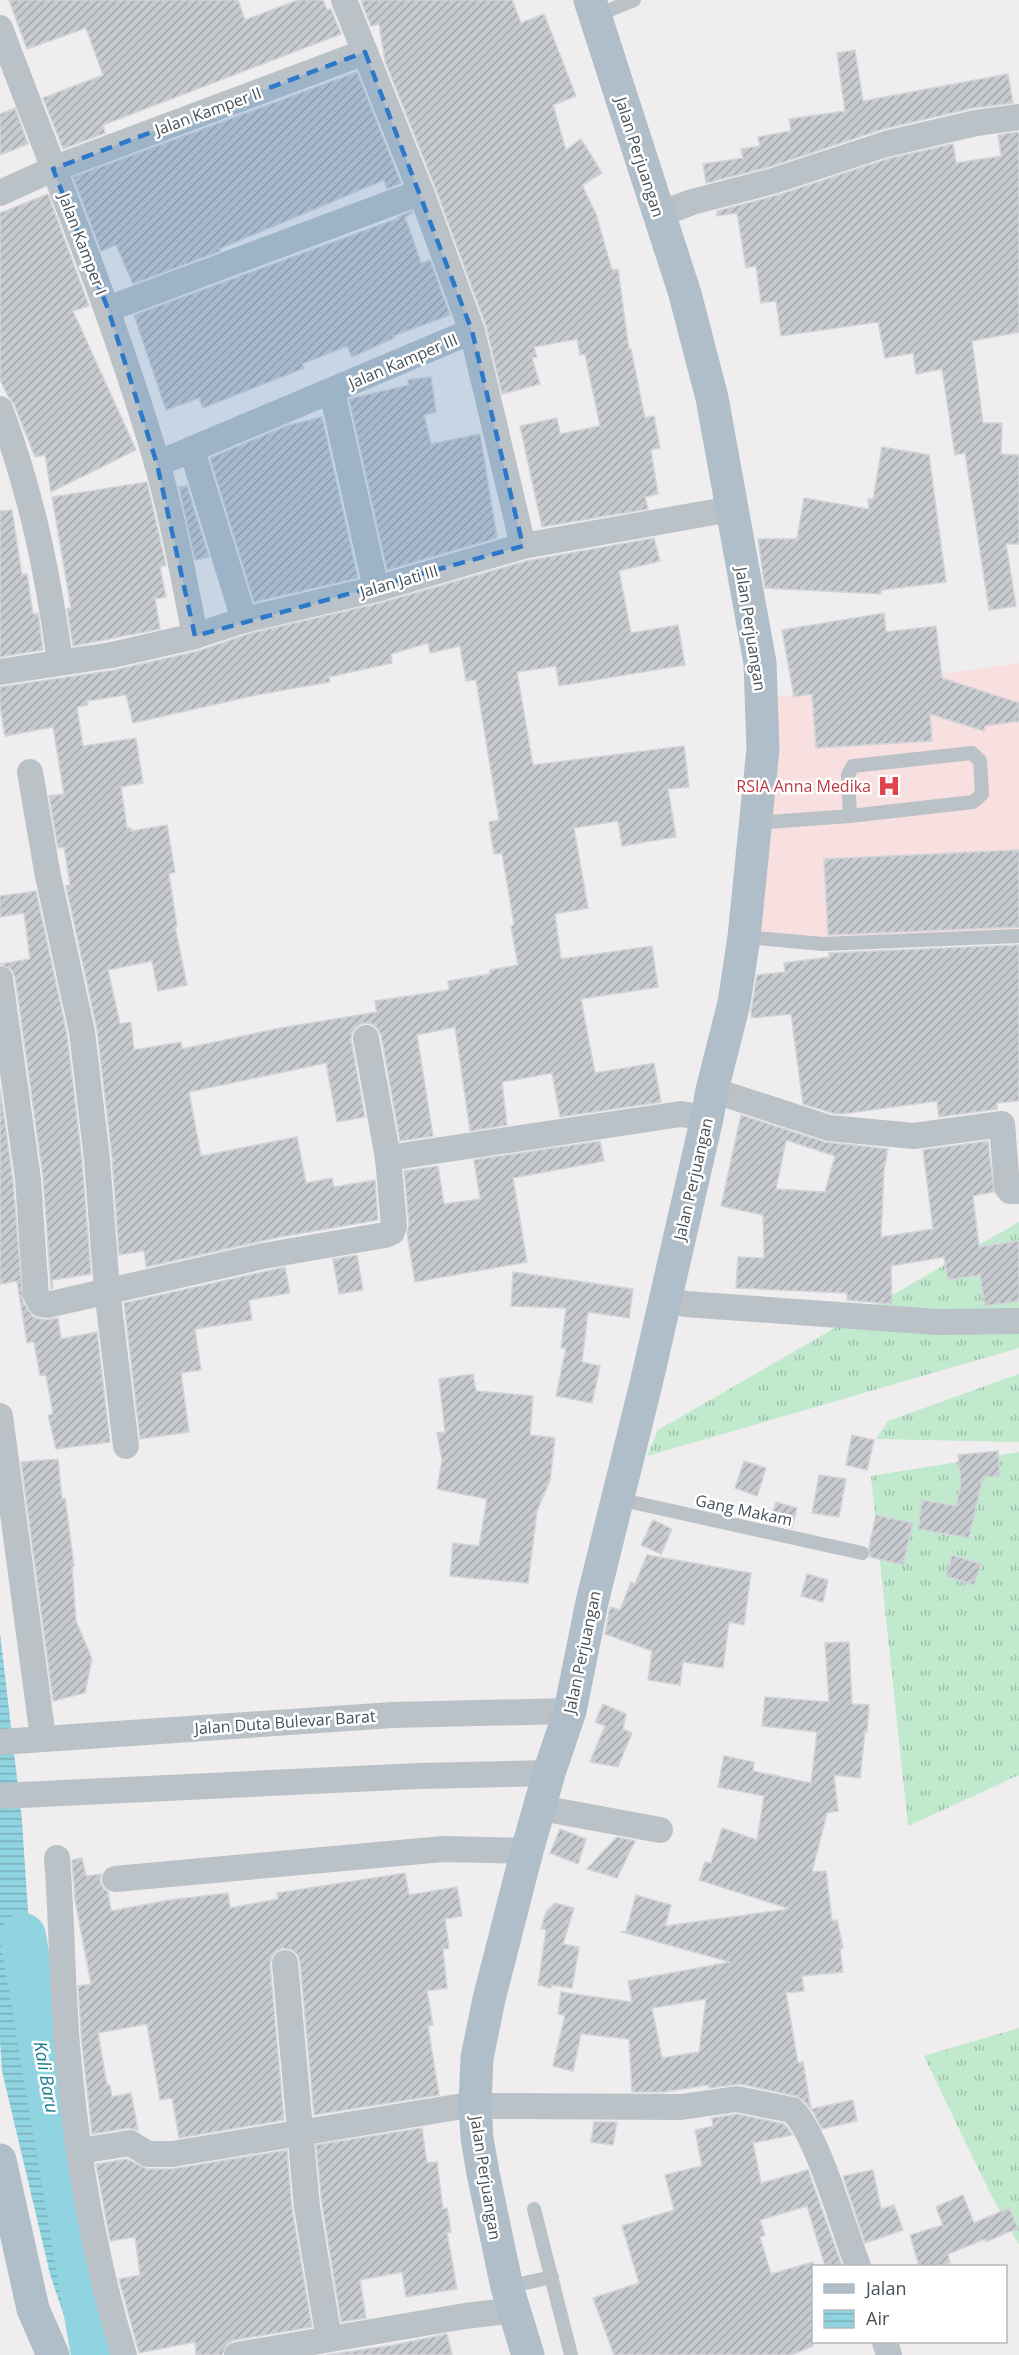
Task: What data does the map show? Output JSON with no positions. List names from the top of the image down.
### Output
{
  "streets": {
    "main road": ["Jalan Perjuangan"],
    "street": [
      "Jalan Kamper II",
      "Jalan Kamper I",
      "Jalan Kamper III",
      "Jalan Jati III",
      "Jalan Duta Bulevar Barat"
    ],
    "lane": ["Gang Makam"]
  },
  "crossings": [
    ["Jalan Kamper II", "Jalan Kamper I"],
    ["Jalan Kamper II", "Jalan Kamper III"],
    ["Jalan Perjuangan", "Jalan Jati III"],
    ["Jalan Perjuangan", "Gang Makam"],
    ["Jalan Perjuangan", "Jalan Duta Bulevar Barat"],
    ["Jalan Kamper I", "Jalan Kamper III"],
    ["Jalan Kamper I", "Jalan Jati III"]
  ],
  "water": ["Kali Baru"],
  "places": {
    "hospital": ["RSIA Anna Medika"]
  },
  "legend": ["Jalan", "Air"]
}
